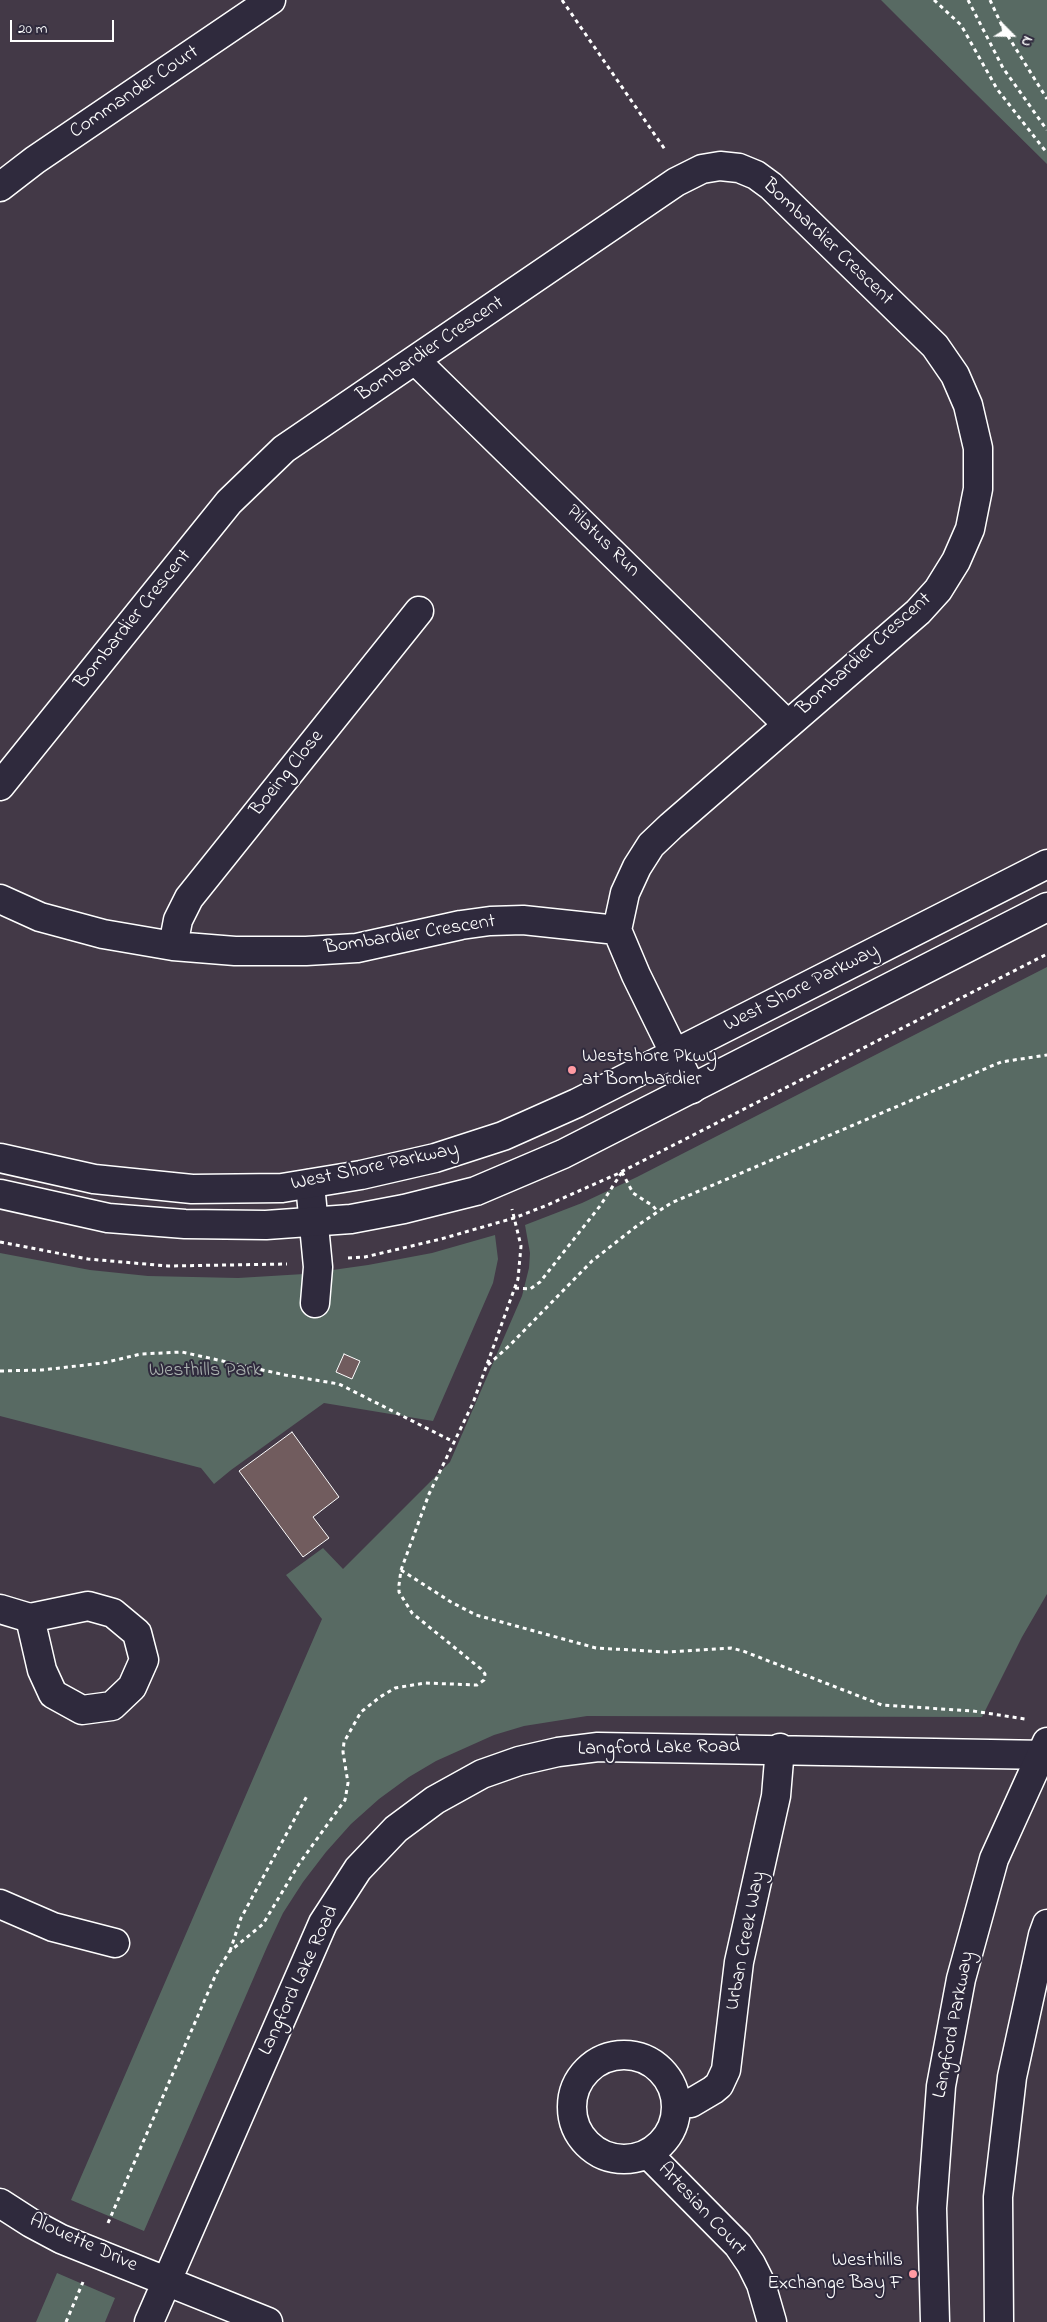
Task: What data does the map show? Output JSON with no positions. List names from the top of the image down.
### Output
{
  "streets": {
    "street": [
      "Commander Court",
      "Bombardier Crescent",
      "Pilatus Run",
      "Boeing Close",
      "West Shore Parkway",
      "Langford Lake Road",
      "Urban Creek Way",
      "Langford Parkway",
      "Artesian Court",
      "Alouette Drive"
    ]
  },
  "crossings": [
    ["Bombardier Crescent", "Pilatus Run"],
    ["Bombardier Crescent", "Boeing Close"],
    ["Langford Lake Road", "Urban Creek Way"],
    ["Langford Lake Road", "Langford Parkway"],
    ["Langford Lake Road", "Alouette Drive"],
    ["Urban Creek Way", "Artesian Court"]
  ],
  "parks": ["Westhills Park"],
  "places": ["Westshore Pkwy at Bombardier", "Westhills Exchange Bay F"],
  "scale_bar": "20 m",
  "north": "bottom right"
}
